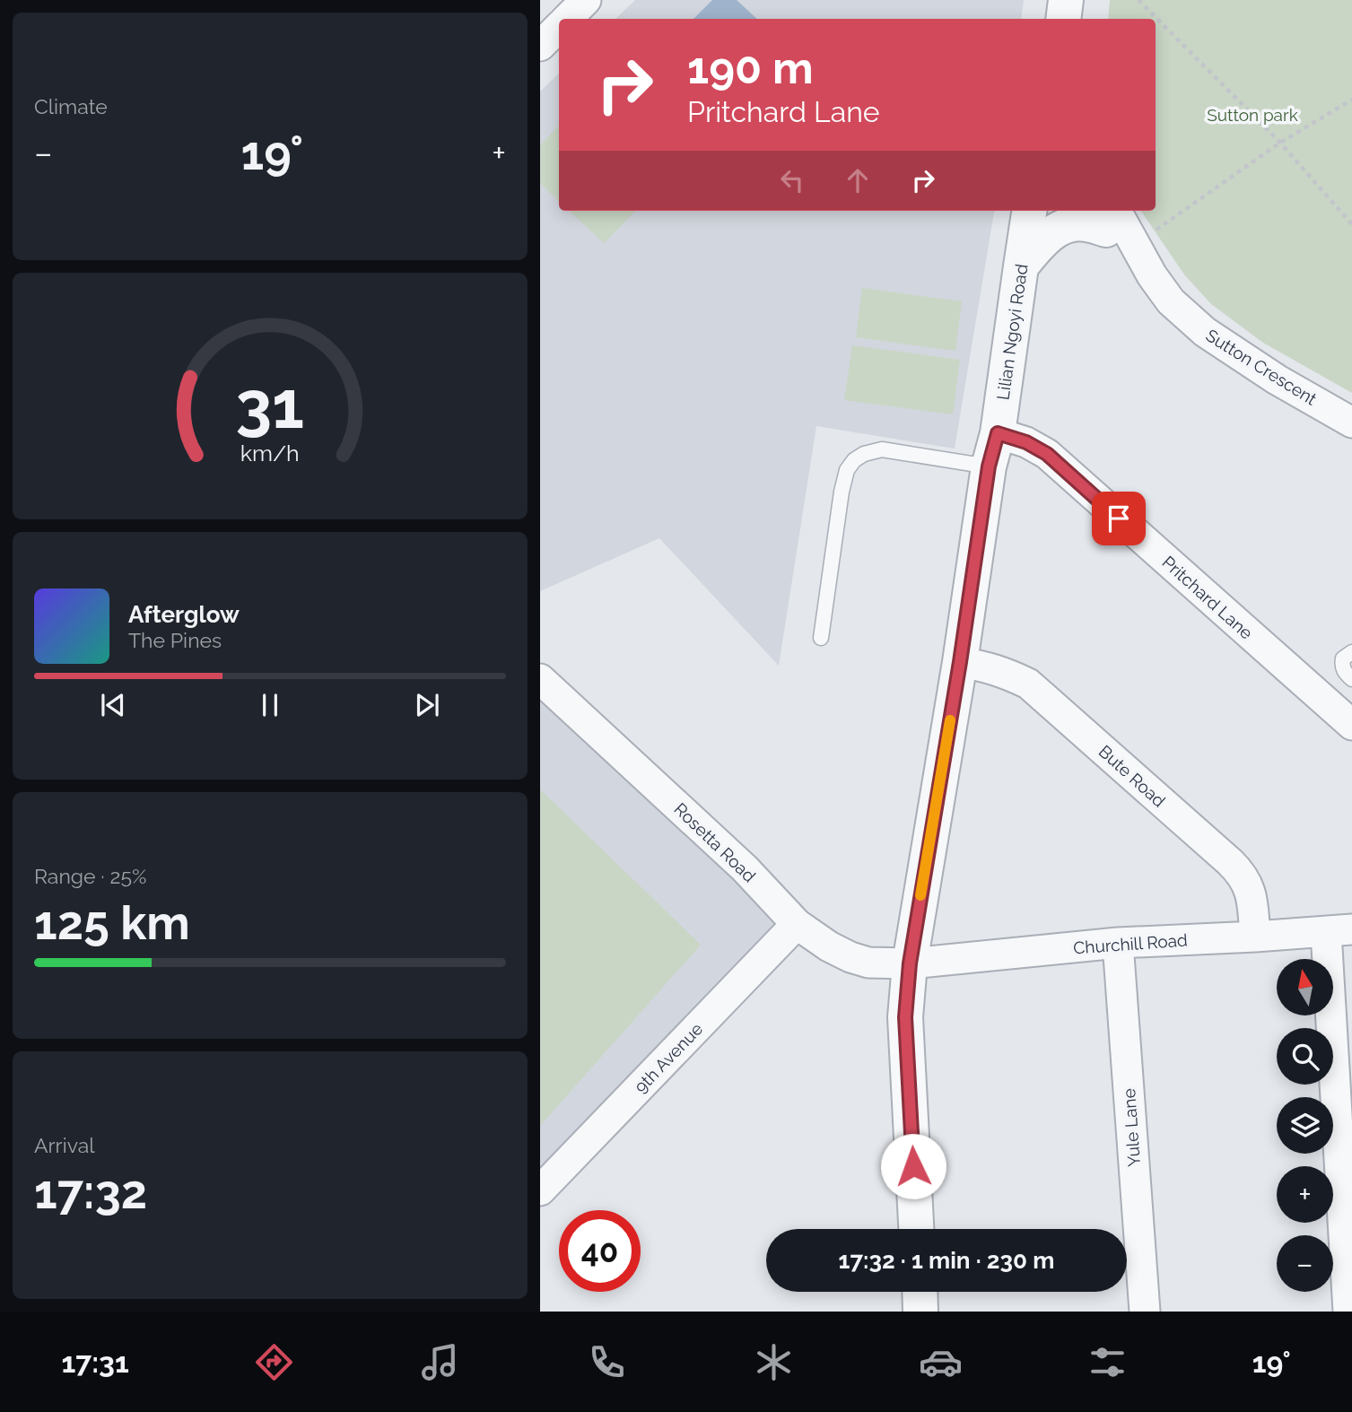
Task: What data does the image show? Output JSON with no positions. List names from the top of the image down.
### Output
{
  "streets": {
    "street": [
      "Lilian Ngoyi Road",
      "Sutton Crescent",
      "Pritchard Lane",
      "Bute Road",
      "Rosetta Road",
      "Churchill Road",
      "9th Avenue",
      "Yule Lane"
    ]
  },
  "crossings": [
    ["Lilian Ngoyi Road", "Pritchard Lane"],
    ["Lilian Ngoyi Road", "Bute Road"],
    ["Lilian Ngoyi Road", "Rosetta Road"],
    ["Lilian Ngoyi Road", "Churchill Road"],
    ["Bute Road", "Churchill Road"],
    ["Rosetta Road", "Churchill Road"],
    ["Rosetta Road", "9th Avenue"],
    ["Churchill Road", "Yule Lane"]
  ],
  "parks": ["Sutton park"],
  "north": "top",
  "page": {
    "tile": [
      "Climate",
      ["Range · 25%", "125 km"],
      ["Arrival", "17:32"]
    ],
    "turn": ["190 m", "Pritchard Lane"],
    "heat": ["−", "19°", "+"],
    "song": ["Afterglow", "The Pines"],
    "map_buttons": ["+", "−"],
    "limit": "40",
    "trip": "17:32 · 1 min · 230 m",
    "tabs": ["17:31", "19°"],
    "gauge": ["31", "km/h"]
  }
}
